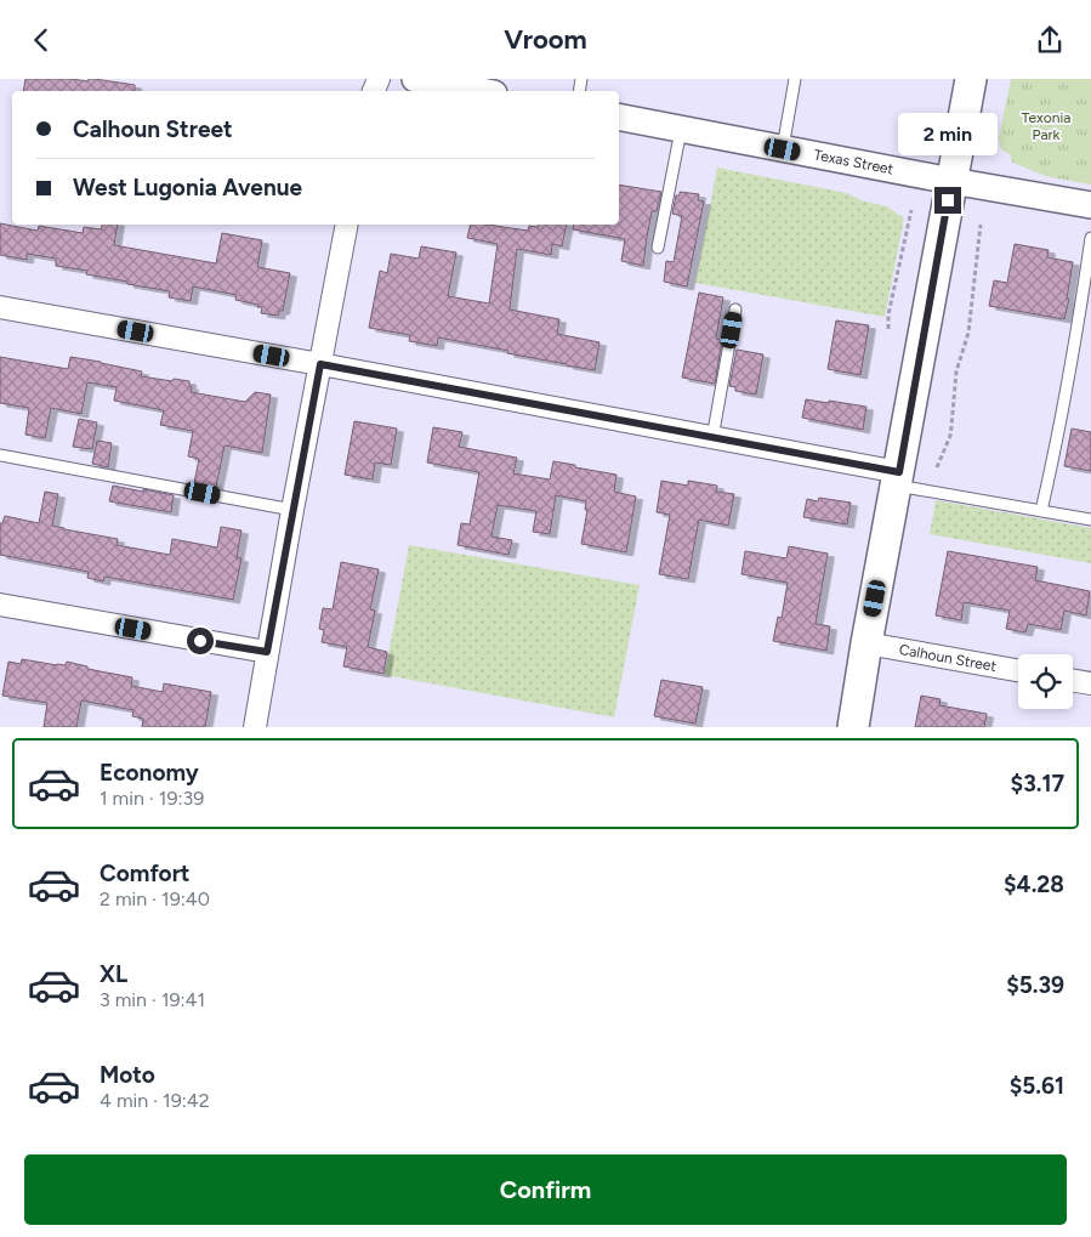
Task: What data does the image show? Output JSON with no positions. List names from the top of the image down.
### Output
{
  "streets": {
    "street": ["Texas Street", "Calhoun Street"]
  },
  "parks": ["Texonia Park"],
  "page": {
    "header": "Vroom",
    "banner": ["Calhoun Street", "West Lugonia Avenue"],
    "bubble": "2 min",
    "list": [
      {
        "name": "Economy",
        "note": "1 min · 19:39",
        "value": "$3.17"
      },
      {
        "name": "Comfort",
        "note": "2 min · 19:40",
        "value": "$4.28"
      },
      {
        "name": "XL",
        "note": "3 min · 19:41",
        "value": "$5.39"
      },
      {
        "name": "Moto",
        "note": "4 min · 19:42",
        "value": "$5.61"
      }
    ],
    "buttons": "Confirm"
  }
}
